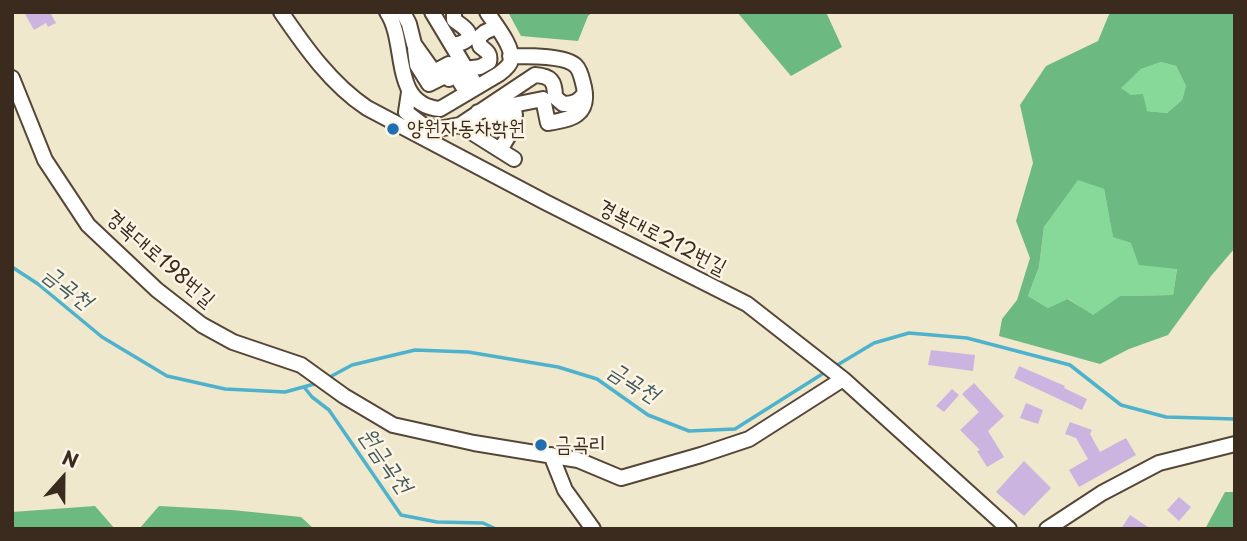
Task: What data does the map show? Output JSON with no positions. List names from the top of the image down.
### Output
{
  "streets": {
    "street": ["경복대로212번길", "경복대로198번길"]
  },
  "crossings": [
    ["경복대로212번길", "경복대로198번길"]
  ],
  "water": ["금곡천", "원금곡천"],
  "places": ["양원자동차학원", "금곡리"],
  "north": "top"
}
